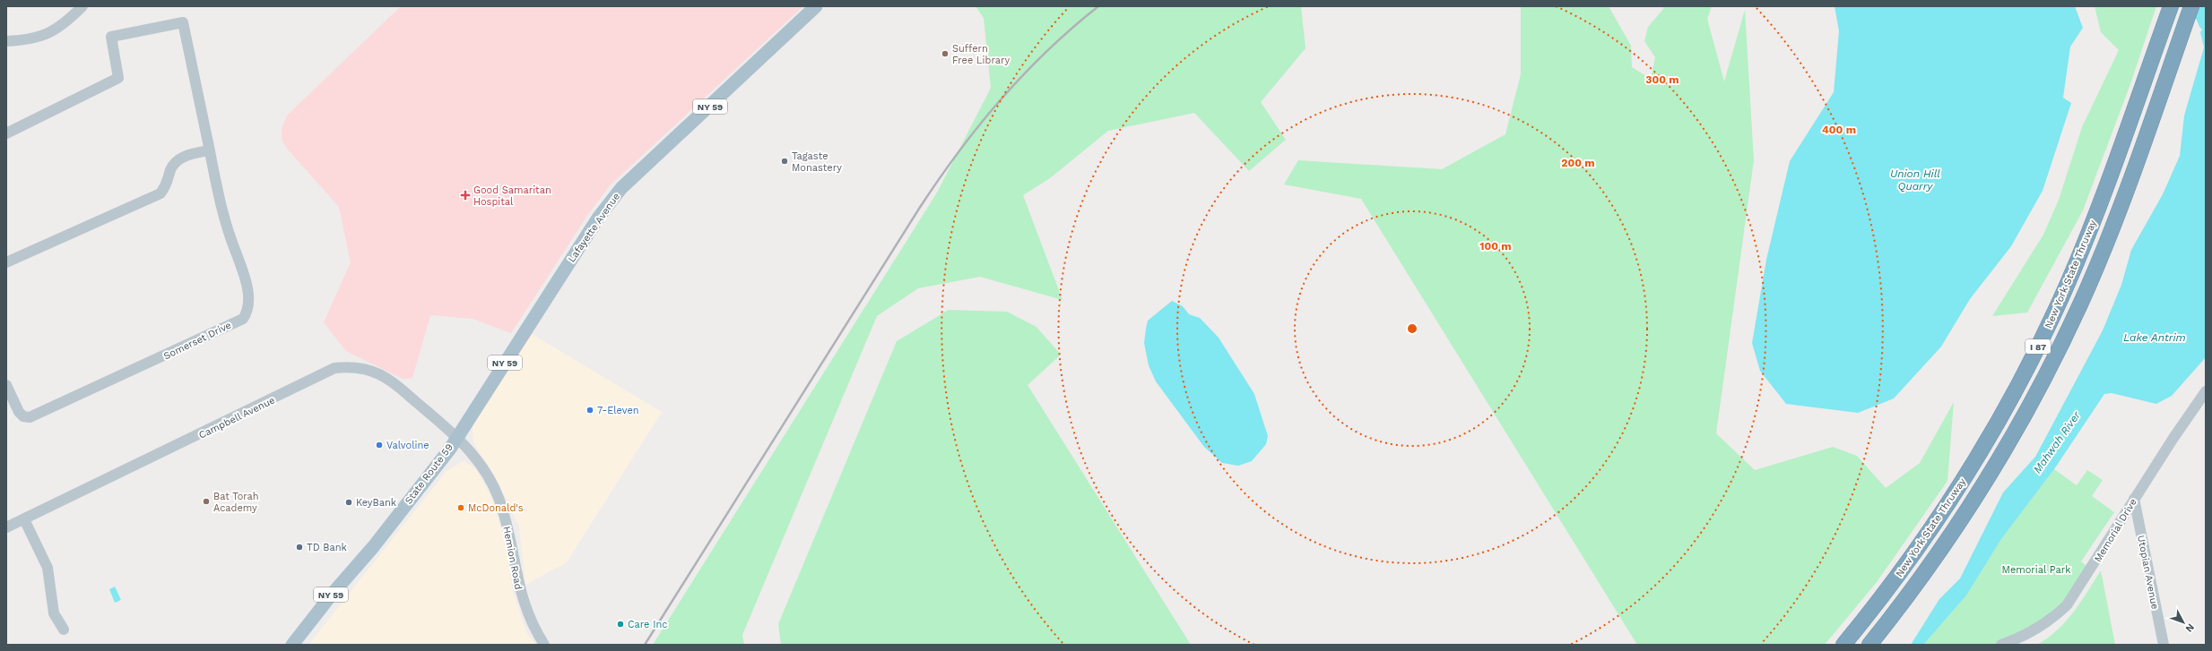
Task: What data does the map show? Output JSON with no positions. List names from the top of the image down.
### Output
{
  "streets": {
    "highway": ["New York State Thruway", "I 87"],
    "main road": ["NY 59", "Lafayette Avenue", "State Route 59"],
    "street": [
      "Somerset Drive",
      "Campbell Avenue",
      "Memorial Drive",
      "Hemion Road",
      "Utopian Avenue"
    ]
  },
  "crossings": [
    ["Lafayette Avenue", "Campbell Avenue"],
    ["Lafayette Avenue", "State Route 59"],
    ["Lafayette Avenue", "Hemion Road"],
    ["Campbell Avenue", "State Route 59"],
    ["Campbell Avenue", "Hemion Road"],
    ["State Route 59", "Hemion Road"],
    ["Memorial Drive", "Utopian Avenue"]
  ],
  "water": ["Union Hill Quarry", "Lake Antrim", "Mahwah River"],
  "parks": ["Memorial Park"],
  "places": {
    "other": [
      "Suffern Free Library",
      "Tagaste Monastery",
      "7-Eleven",
      "Valvoline",
      "Bat Torah Academy",
      "KeyBank",
      "McDonald's",
      "TD Bank",
      "Care Inc"
    ],
    "health": ["Good Samaritan Hospital"]
  },
  "north": "bottom right",
  "rings": [
    "300 m",
    "400 m",
    "200 m",
    "100 m"
  ]
}
